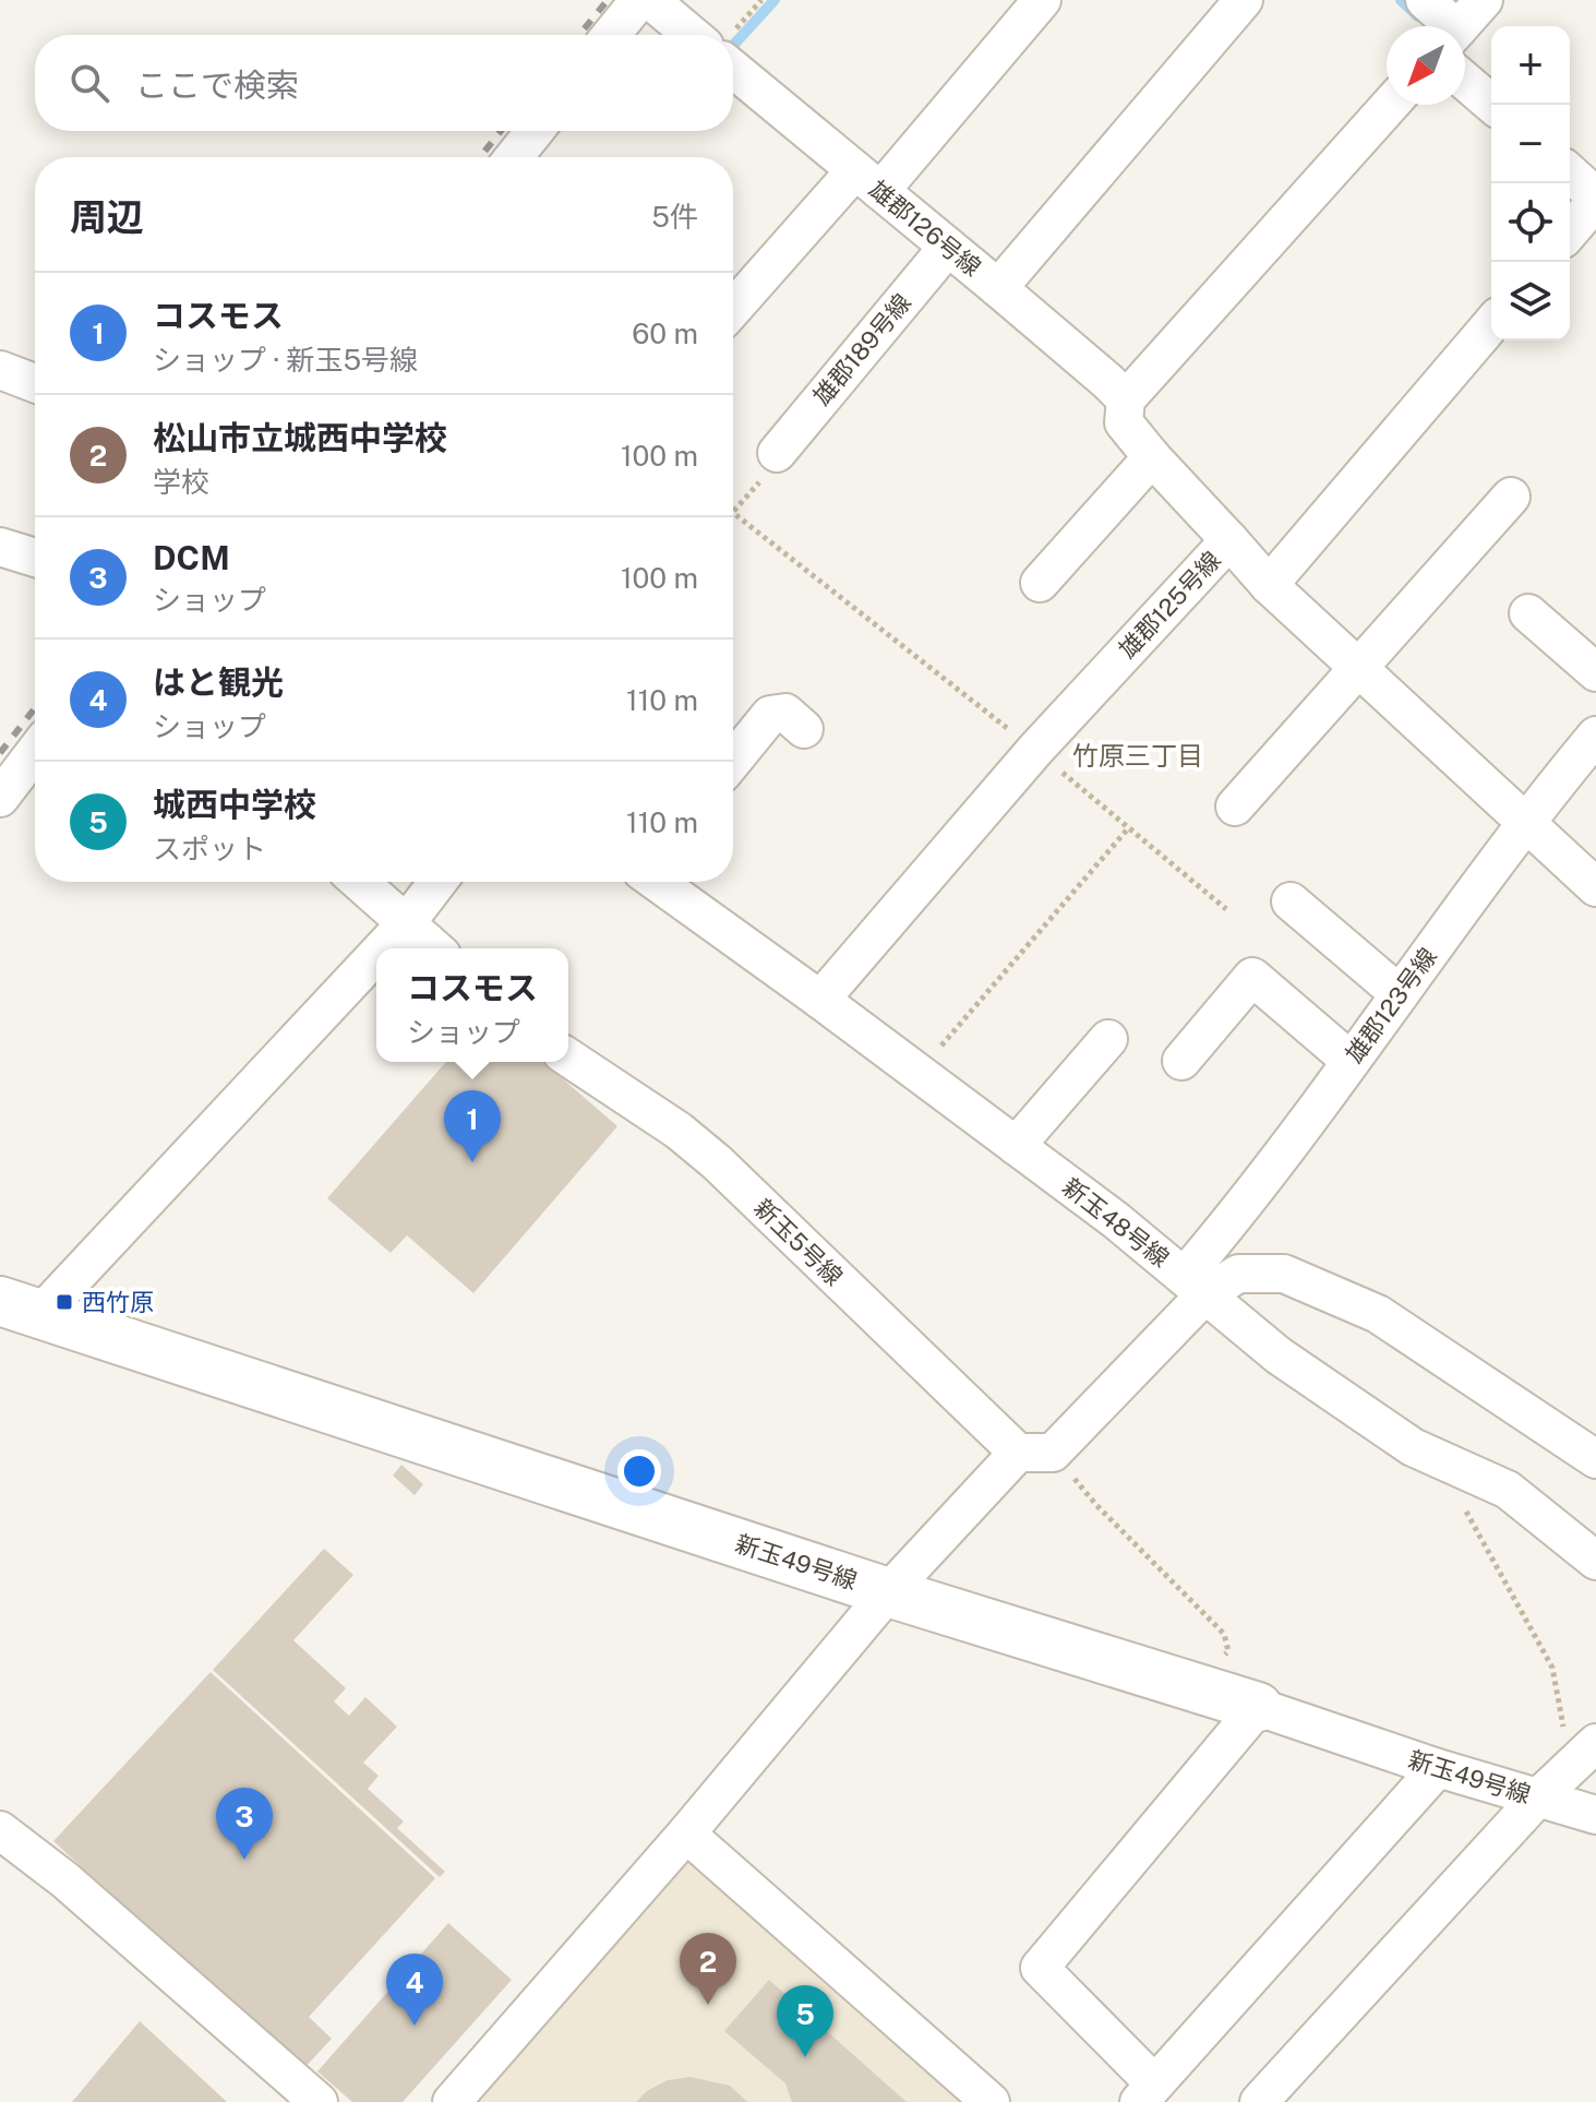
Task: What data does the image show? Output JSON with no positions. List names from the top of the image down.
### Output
{
  "streets": {
    "street": [
      "雄郡126号線",
      "雄郡189号線",
      "雄郡125号線",
      "雄郡123号線",
      "新玉48号線",
      "新玉5号線",
      "新玉49号線"
    ]
  },
  "crossings": [
    ["雄郡126号線", "雄郡189号線"],
    ["雄郡126号線", "雄郡125号線"],
    ["雄郡125号線", "新玉48号線"],
    ["雄郡123号線", "新玉48号線"]
  ],
  "districts": ["竹原三丁目"],
  "places": {
    "transit": ["西竹原"]
  },
  "north": "bottom left",
  "page": {
    "map_buttons": ["+", "−"],
    "search": "ここで検索",
    "heading": ["周辺", "5件"],
    "list": [
      {
        "mark": "1",
        "name": "コスモス",
        "note": "ショップ · 新玉5号線",
        "value": "60 m"
      },
      {
        "mark": "2",
        "name": "松山市立城西中学校",
        "note": "学校",
        "value": "100 m"
      },
      {
        "mark": "3",
        "name": "DCM",
        "note": "ショップ",
        "value": "100 m"
      },
      {
        "mark": "4",
        "name": "はと観光",
        "note": "ショップ",
        "value": "110 m"
      },
      {
        "mark": "5",
        "name": "城西中学校",
        "note": "スポット",
        "value": "110 m"
      }
    ],
    "popup": ["コスモス", "ショップ"],
    "pins": [
      "1",
      "3",
      "2",
      "4",
      "5"
    ]
  }
}
